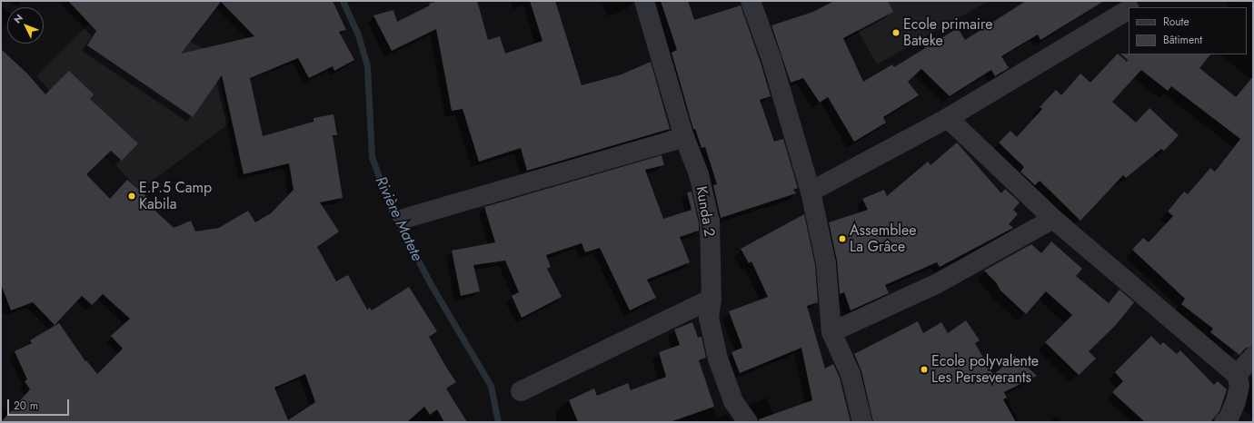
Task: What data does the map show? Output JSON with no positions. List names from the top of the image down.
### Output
{
  "streets": {
    "street": ["Kunda 2"]
  },
  "water": ["Rivière Matete"],
  "places": [
    "Ecole primaire Bateke",
    "E.P.5 Camp Kabila",
    "Assemblee La Grâce",
    "Ecole polyvalente Les Perseverants"
  ],
  "legend": ["Route", "Bâtiment"],
  "scale_bar": "20 m",
  "north": "top left"
}
